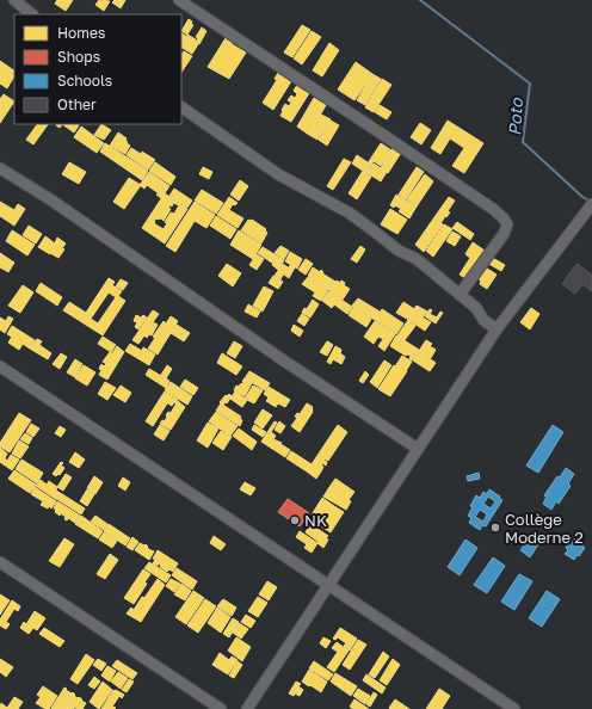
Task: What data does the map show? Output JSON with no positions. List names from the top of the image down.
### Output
{
  "water": ["Poto"],
  "places": ["NK", "Collège Moderne 2"],
  "legend": [
    "Homes",
    "Shops",
    "Schools",
    "Other"
  ]
}
